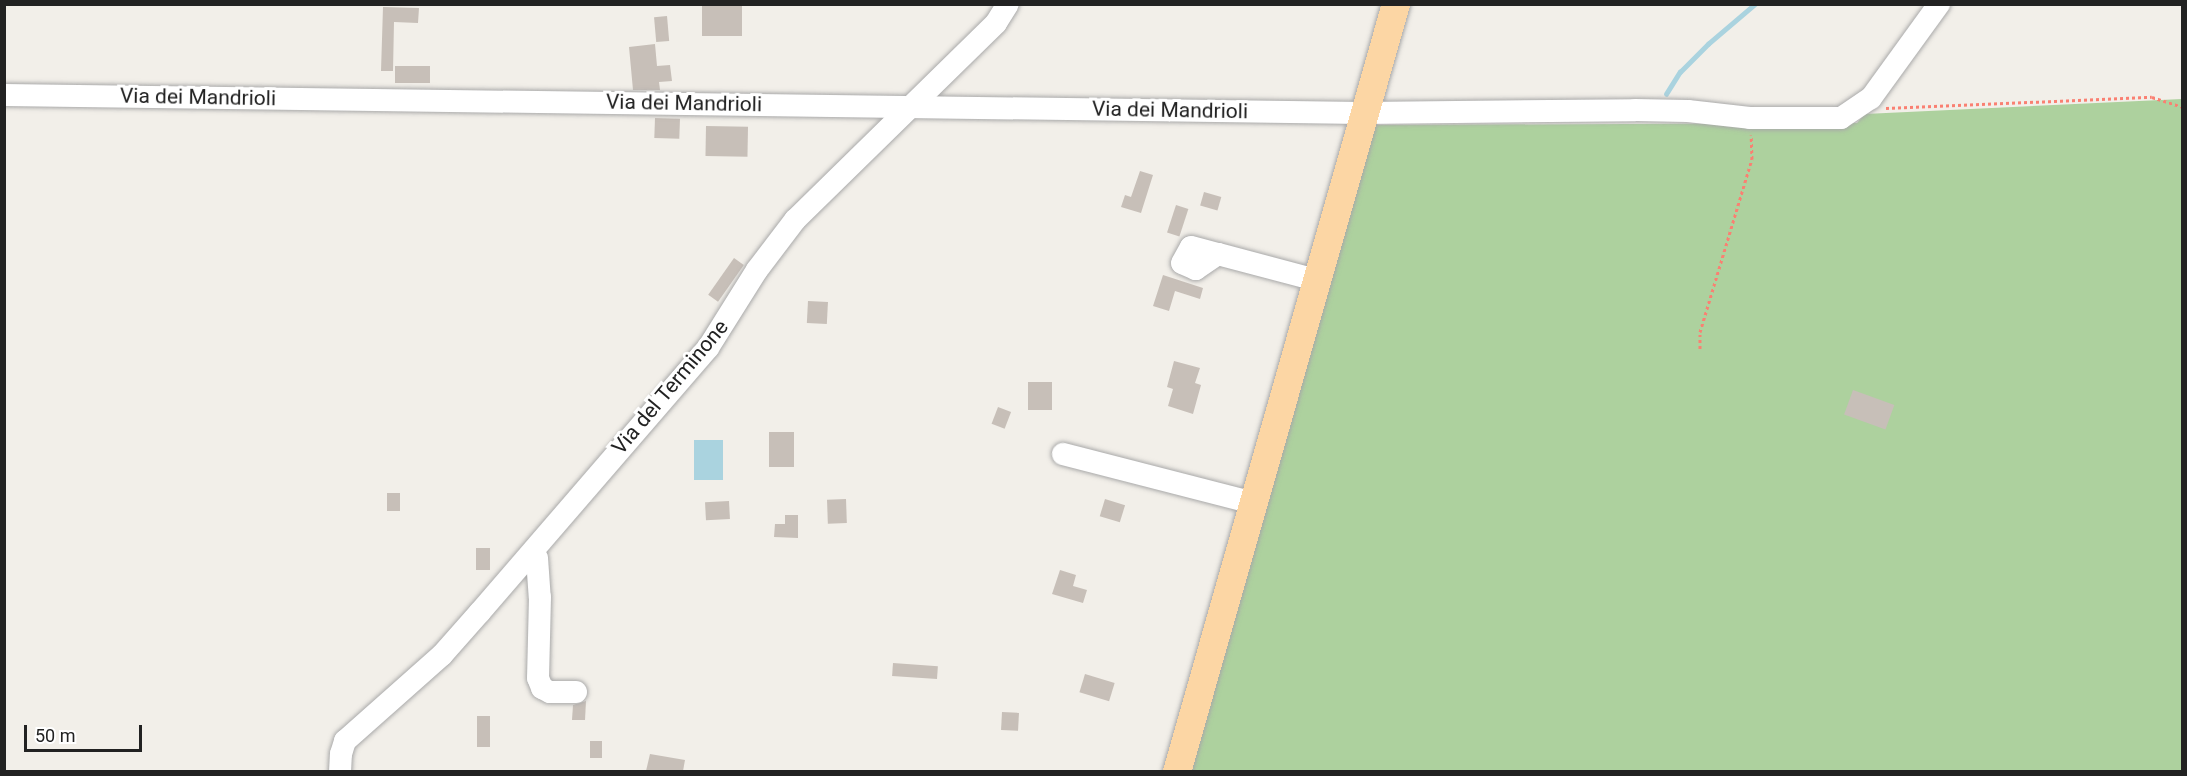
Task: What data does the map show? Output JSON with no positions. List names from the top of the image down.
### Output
{
  "streets": {
    "street": ["Via dei Mandrioli", "Via del Terminone"]
  },
  "crossings": [
    ["Via dei Mandrioli", "Via del Terminone"]
  ],
  "scale_bar": "50 m"
}
